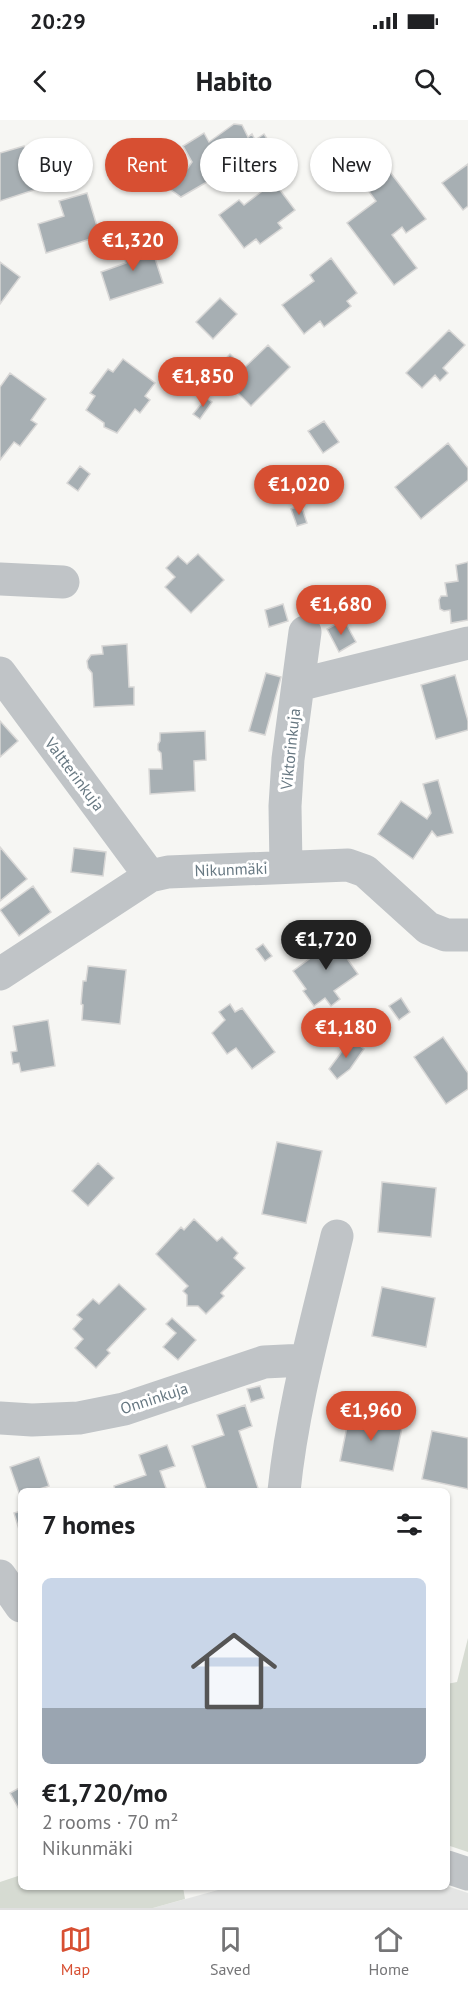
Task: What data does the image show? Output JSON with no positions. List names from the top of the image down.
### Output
{
  "streets": {
    "street": [
      "Viktorinkuja",
      "Valtterinkuja",
      "Nikunmäki",
      "Onninkuja"
    ]
  },
  "crossings": [
    ["Viktorinkuja", "Nikunmäki"],
    ["Valtterinkuja", "Nikunmäki"]
  ],
  "page": {
    "status": "20:29",
    "header": "Habito",
    "chip": [
      "Buy",
      "Rent",
      "Filters",
      "New"
    ],
    "price": [
      "€1,320",
      "€1,850",
      "€1,020",
      "€1,680",
      "€1,720",
      "€1,180",
      "€1,960"
    ],
    "heading": "7 homes",
    "list": [
      {
        "name": "€1,720/mo",
        "note": "2 rooms · 70 m² · Nikunmäki"
      }
    ],
    "tabs": ["Map", "Saved", "Home"]
  }
}
